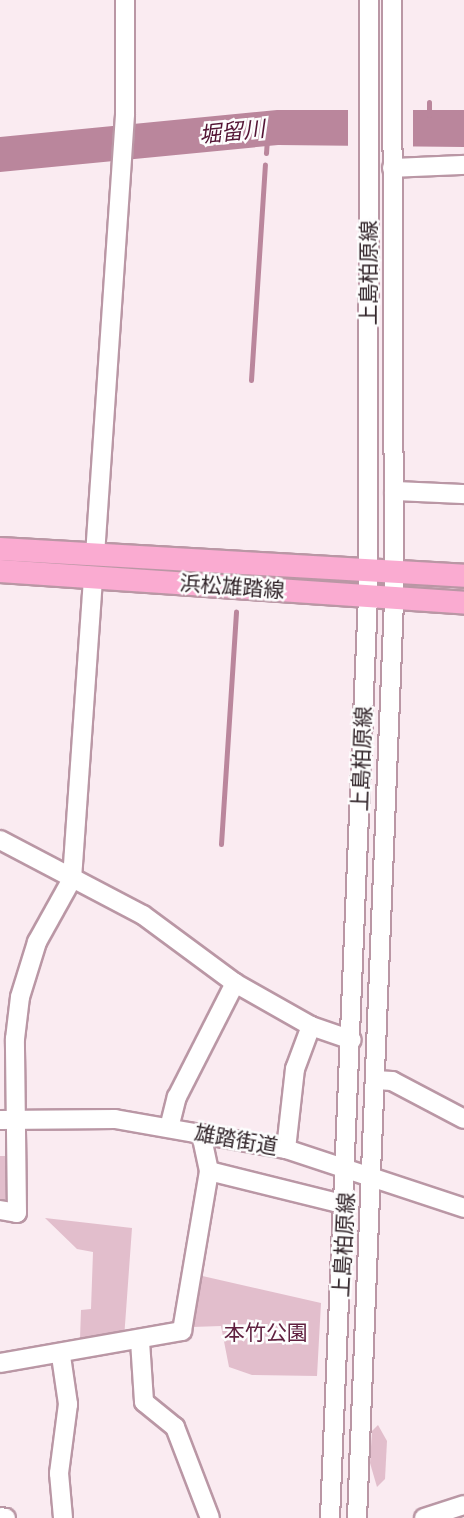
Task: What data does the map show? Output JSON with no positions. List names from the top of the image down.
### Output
{
  "streets": {
    "main road": ["浜松雄踏線"],
    "street": ["上島柏原線", "雄踏街道"]
  },
  "crossings": [
    ["上島柏原線", "浜松雄踏線"],
    ["上島柏原線", "雄踏街道"]
  ],
  "water": ["堀留川"],
  "parks": ["本竹公園"]
}
